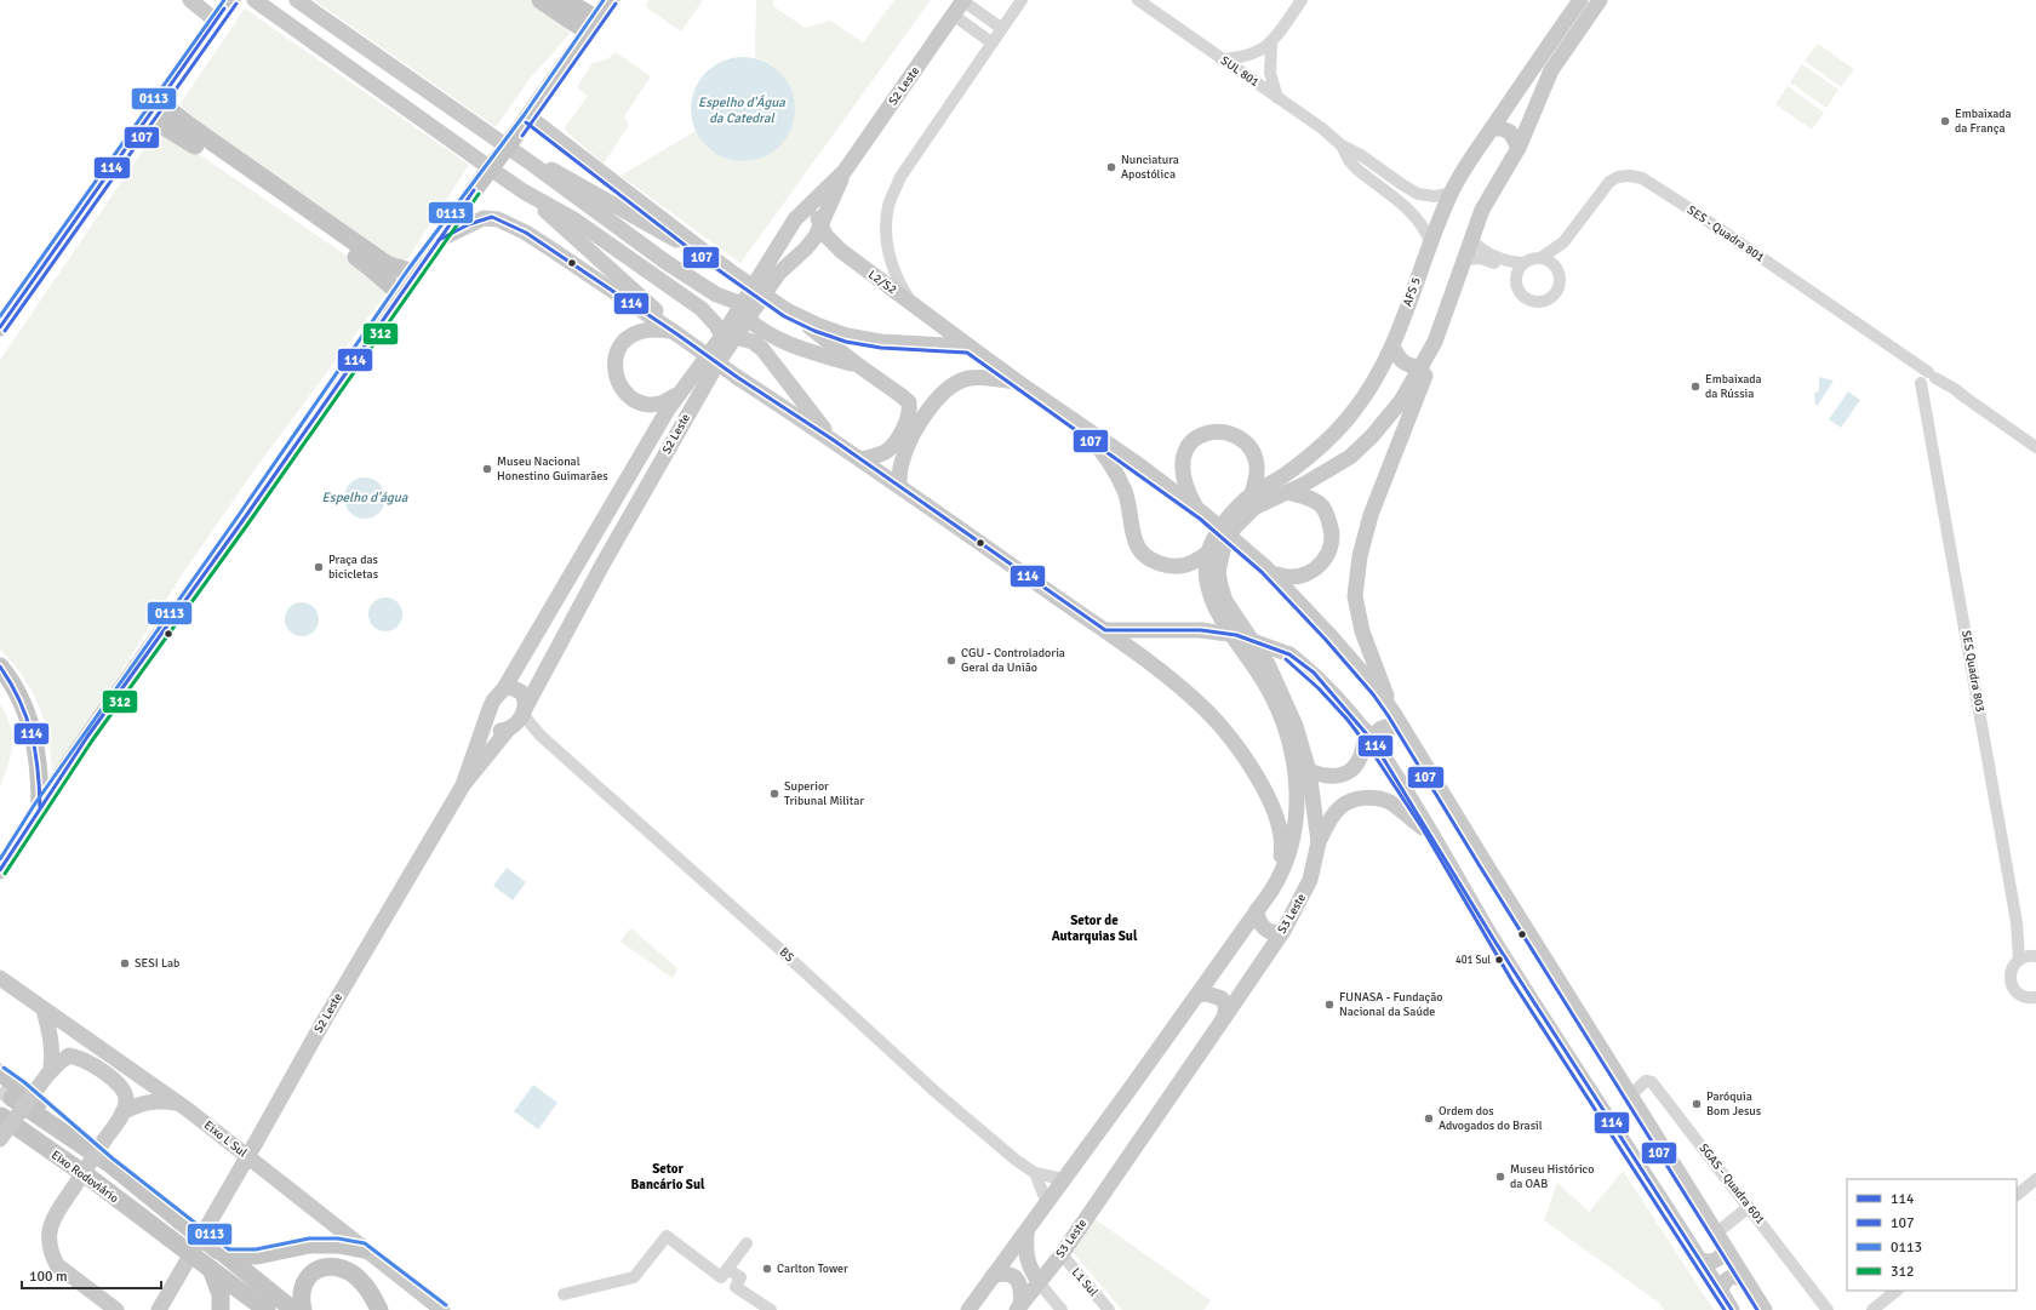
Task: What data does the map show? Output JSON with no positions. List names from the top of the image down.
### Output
{
  "streets": {
    "highway": ["Eixo Rodoviário"],
    "main road": [
      "S2 Leste",
      "L2/S2",
      "AFS 5",
      "S3 Leste",
      "Eixo L Sul"
    ],
    "street": [
      "SUL 801",
      "SES - Quadra 801",
      "SES Quadra 803",
      "BS",
      "SGAS - Quadra 601",
      "L1 Sul"
    ]
  },
  "crossings": [
    ["SUL 801", "AFS 5"],
    ["S2 Leste", "L2/S2"],
    ["S2 Leste", "BS"],
    ["SES - Quadra 801", "SES Quadra 803"],
    ["S3 Leste", "L1 Sul"]
  ],
  "districts": ["Setor de Autarquias Sul", "Setor Bancário Sul"],
  "water": ["Espelho d'Água da Catedral", "Espelho d'água"],
  "places": [
    "Embaixada da França",
    "Nunciatura Apostólica",
    "Embaixada da Rússia",
    "Museu Nacional Honestino Guimarães",
    "Praça das bicicletas",
    "CGU - Controladoria Geral da União",
    "Superior Tribunal Militar",
    "401 Sul",
    "SESI Lab",
    "FUNASA - Fundação Nacional da Saúde",
    "Paróquia Bom Jesus",
    "Ordem dos Advogados do Brasil",
    "Museu Histórico da OAB",
    "Carlton Tower"
  ],
  "lines": [
    "transit line 0113",
    "transit line 107",
    "transit line 114",
    "transit line 312"
  ],
  "legend": [
    "114",
    "107",
    "0113",
    "312"
  ],
  "scale_bar": "100 m"
}
